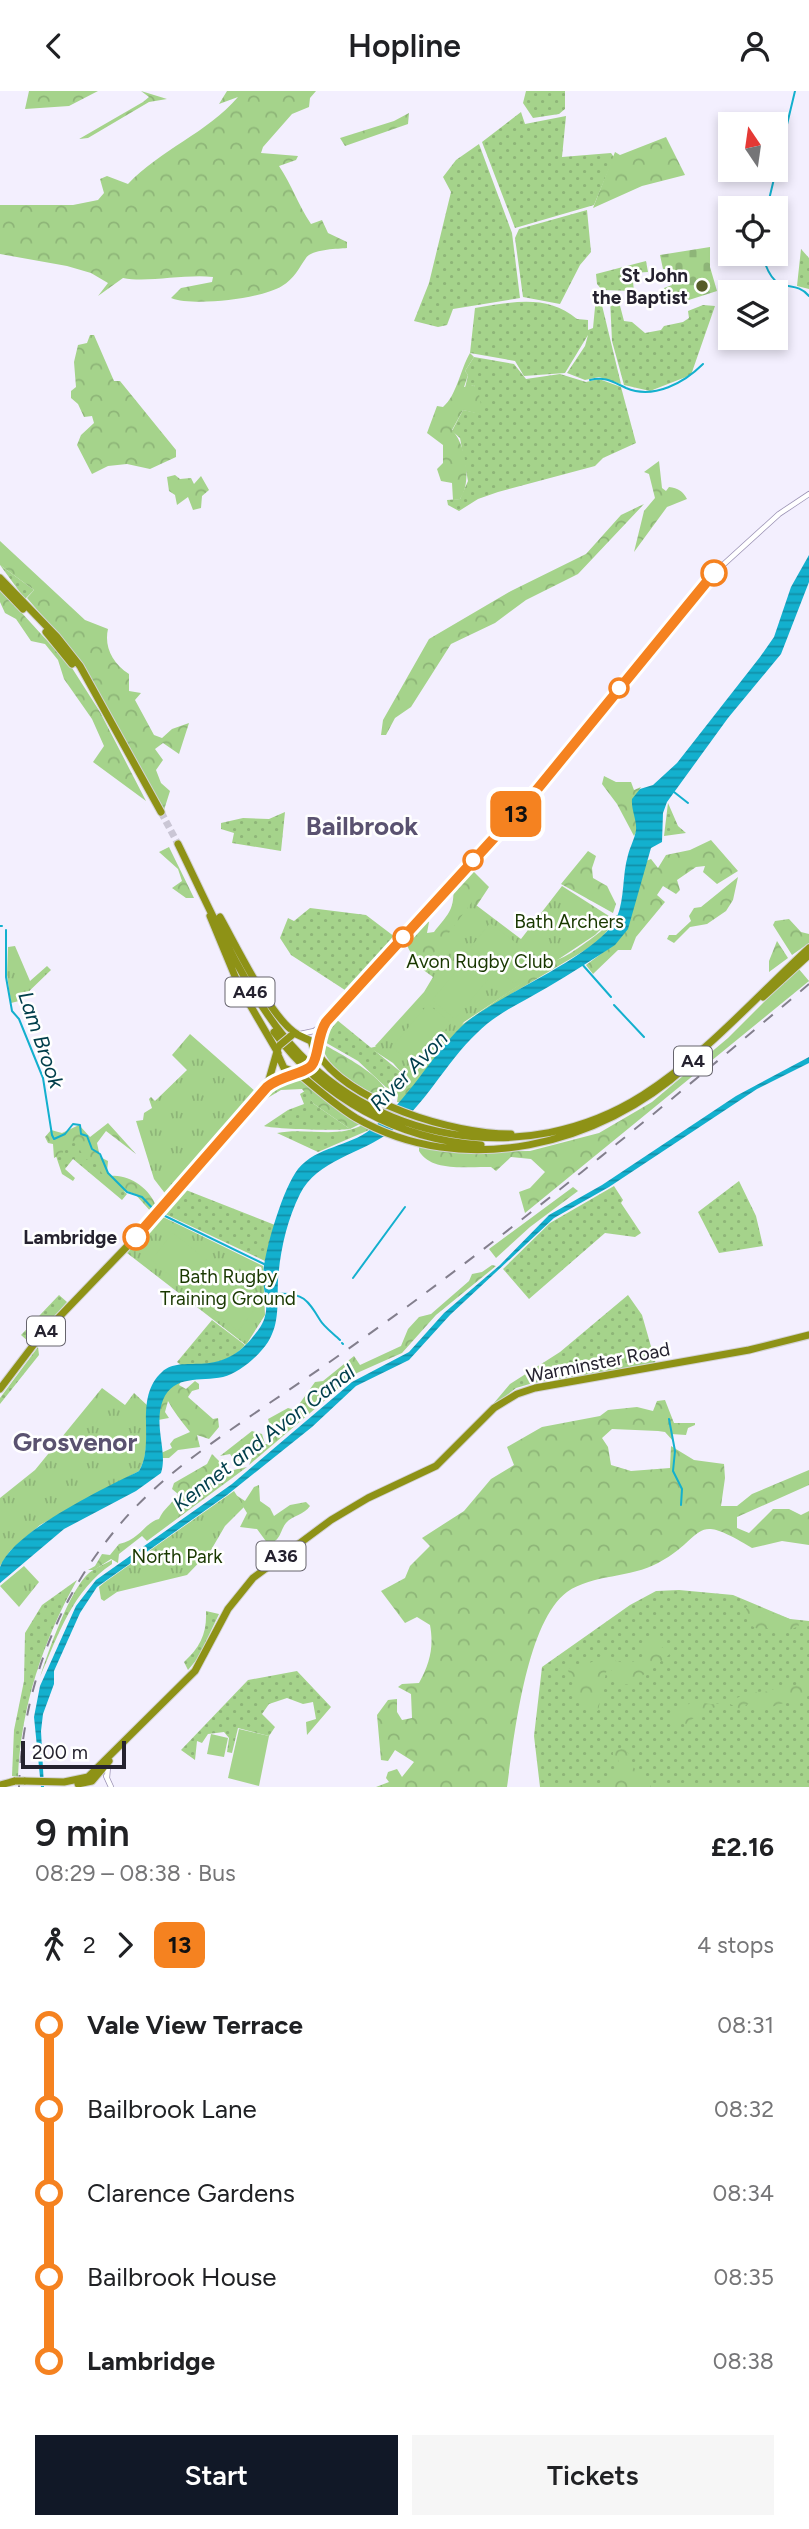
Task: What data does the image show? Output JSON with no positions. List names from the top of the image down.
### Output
{
  "streets": {
    "highway": [
      "A46",
      "A4",
      "Warminster Road",
      "A36"
    ]
  },
  "crossings": [
    ["A46", "A4"]
  ],
  "districts": ["Bailbrook", "Grosvenor"],
  "water": ["Lam Brook", "River Avon", "Kennet and Avon Canal"],
  "parks": [
    "Bath Archers",
    "Avon Rugby Club",
    "Bath Rugby Training Ground",
    "North Park"
  ],
  "places": ["St John the Baptist", "Lambridge"],
  "lines": ["bus line 13"],
  "scale_bar": "200 m",
  "north": "top",
  "page": {
    "header": "Hopline",
    "on_map": "13",
    "scale": "200 m",
    "heading": ["9 min", "08:29 – 08:38 · Bus", "£2.16"],
    "legs": ["2", "13", "4 stops"],
    "list": [
      {
        "name": "Vale View Terrace",
        "value": "08:31"
      },
      {
        "name": "Bailbrook Lane",
        "value": "08:32"
      },
      {
        "name": "Clarence Gardens",
        "value": "08:34"
      },
      {
        "name": "Bailbrook House",
        "value": "08:35"
      },
      {
        "name": "Lambridge",
        "value": "08:38"
      }
    ],
    "buttons": ["Start", "Tickets"]
  }
}
